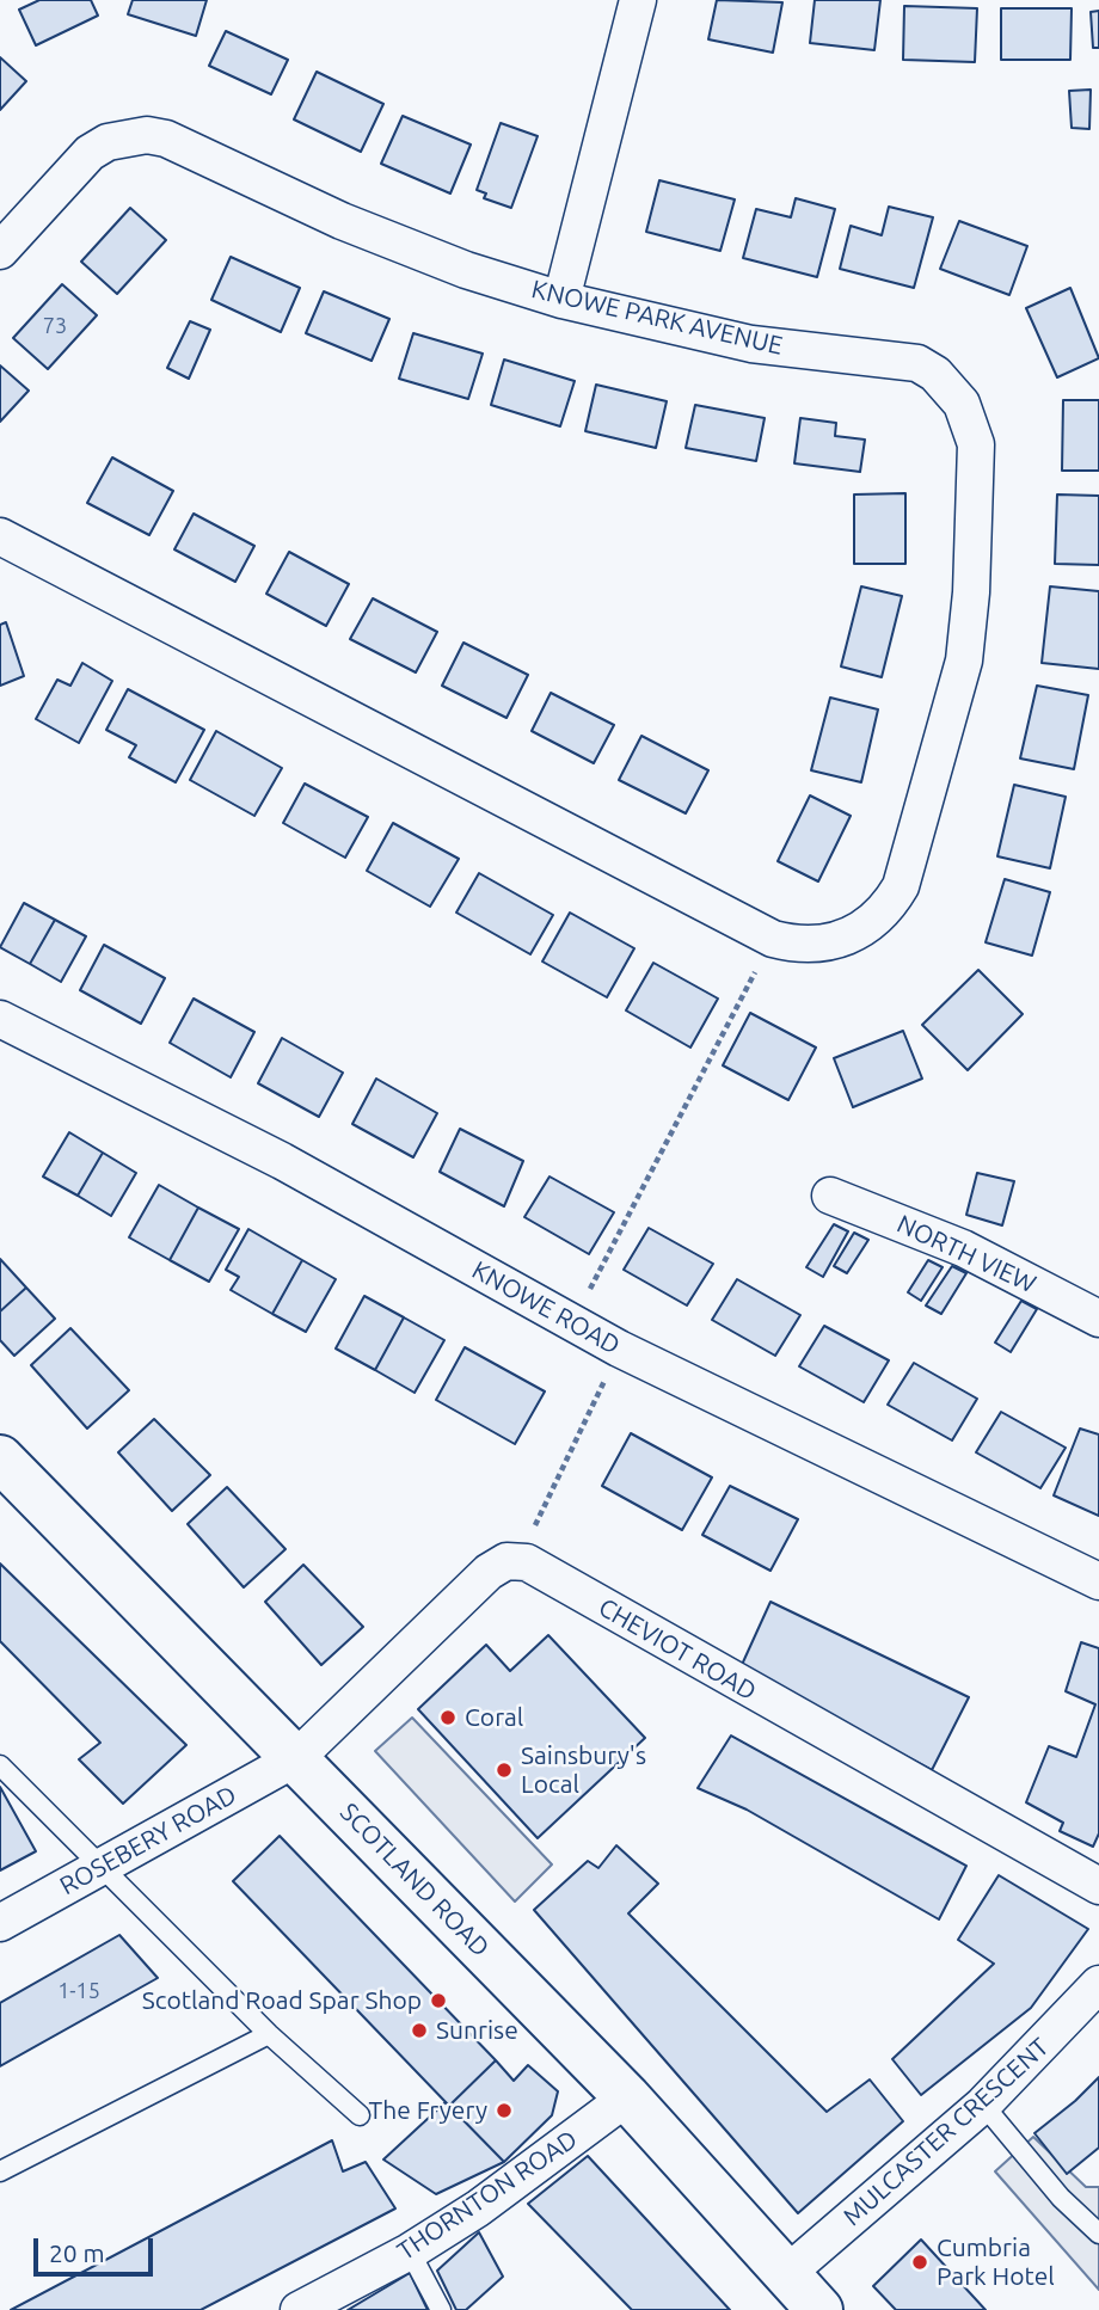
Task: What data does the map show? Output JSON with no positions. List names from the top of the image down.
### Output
{
  "streets": {
    "main road": ["SCOTLAND ROAD"],
    "street": [
      "KNOWE PARK AVENUE",
      "NORTH VIEW",
      "KNOWE ROAD",
      "CHEVIOT ROAD",
      "ROSEBERY ROAD",
      "MULCASTER CRESCENT",
      "THORNTON ROAD"
    ]
  },
  "crossings": [
    ["ROSEBERY ROAD", "SCOTLAND ROAD"],
    ["SCOTLAND ROAD", "MULCASTER CRESCENT"],
    ["SCOTLAND ROAD", "THORNTON ROAD"]
  ],
  "places": [
    "Coral",
    "Sainsbury's Local",
    "Scotland Road Spar Shop",
    "Sunrise",
    "The Fryery",
    "Cumbria Park Hotel"
  ],
  "house_numbers": ["73", "1-15"],
  "scale_bar": "20 m"
}
